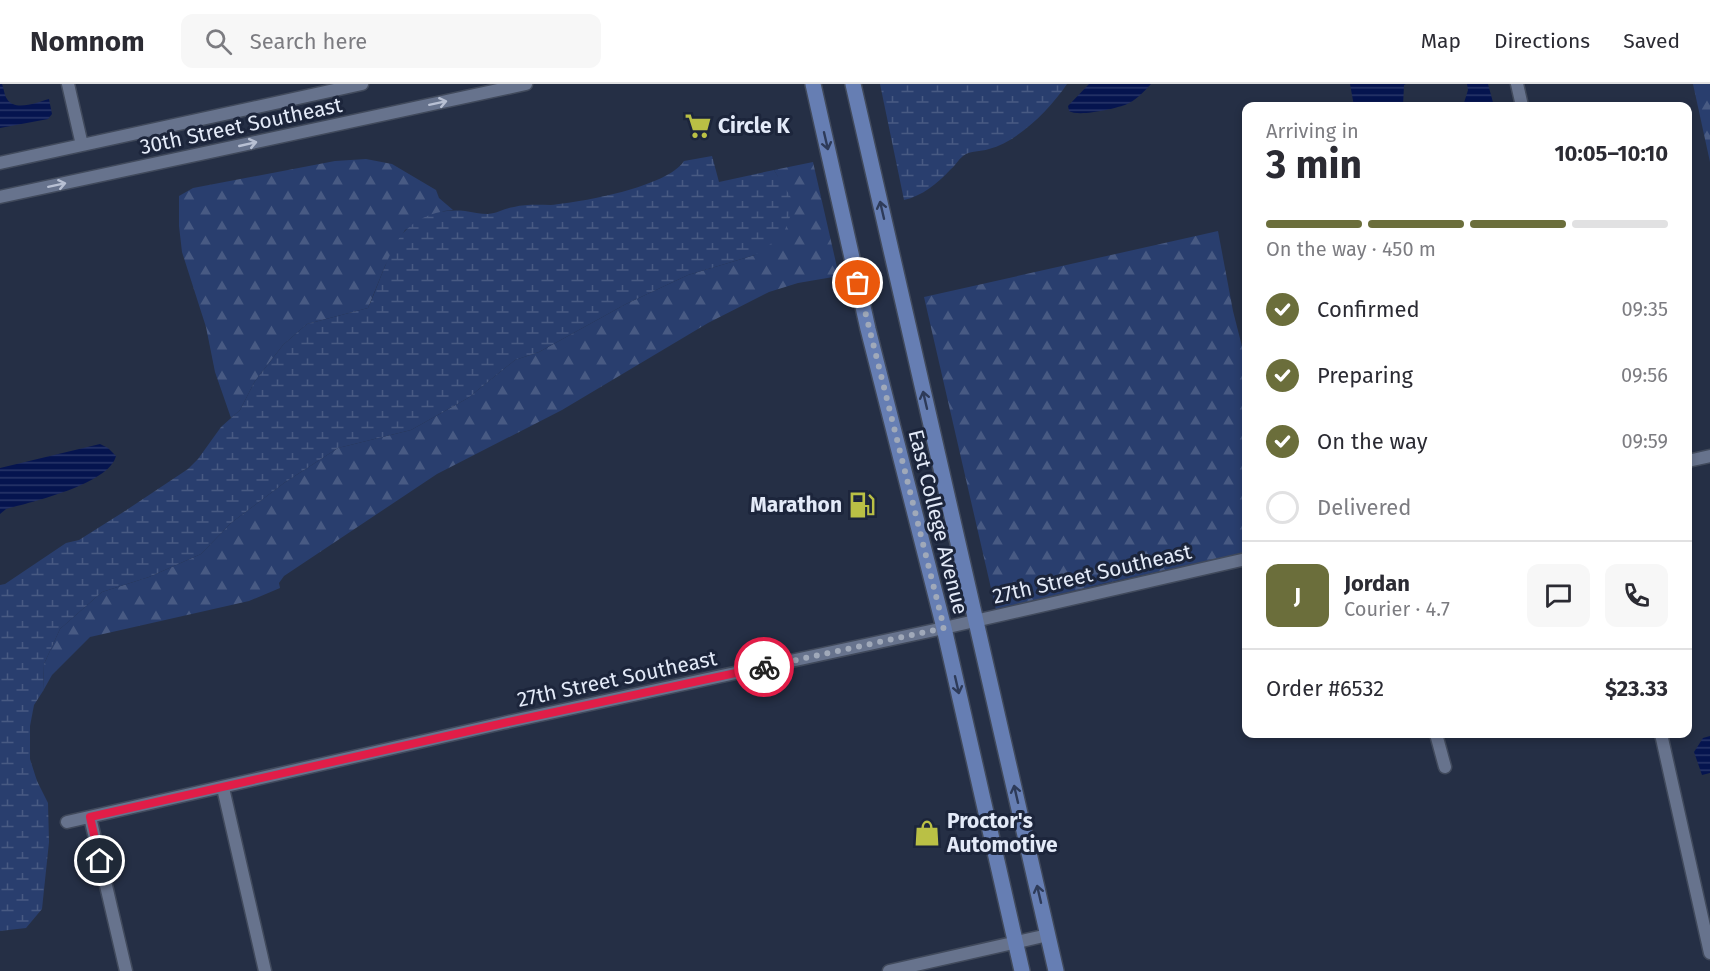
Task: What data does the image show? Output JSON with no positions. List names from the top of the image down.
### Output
{
  "streets": {
    "main road": ["East College Avenue"],
    "street": ["30th Street Southeast", "27th Street Southeast"]
  },
  "crossings": [
    ["East College Avenue", "27th Street Southeast"]
  ],
  "places": {
    "supermarket": ["Circle K"],
    "fuel station": ["Marathon"],
    "shop": ["Proctor's Automotive"]
  },
  "page": {
    "header": "Nomnom",
    "search": "Search here",
    "nav": ["Map", "Directions", "Saved"],
    "heading": ["3 min", "Arriving in", "10:05–10:10"],
    "panel": [
      "Jordan",
      "Courier · 4.7",
      "Order #6532",
      "$23.33"
    ],
    "bar": "On the way · 450 m",
    "list": [
      ["Confirmed", "09:35"],
      ["Preparing", "09:56"],
      ["On the way", "09:59"],
      "Delivered"
    ],
    "round": "J"
  }
}
